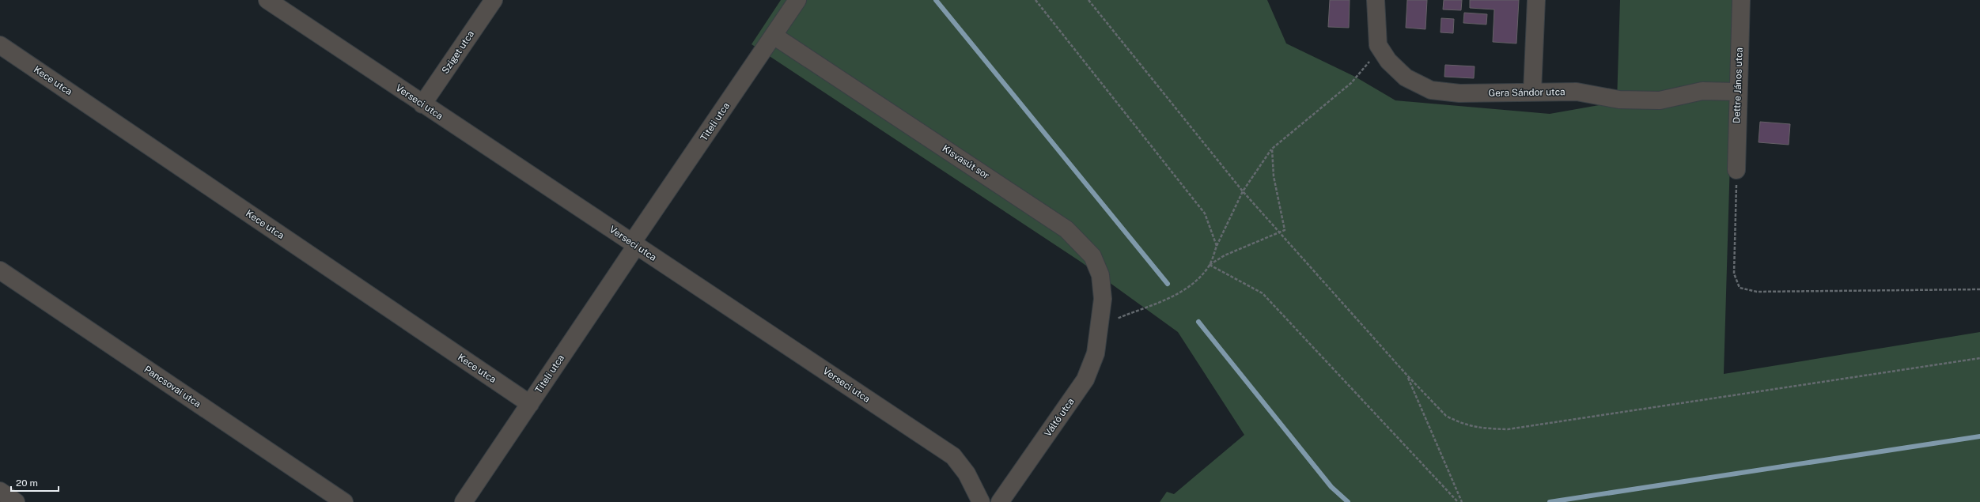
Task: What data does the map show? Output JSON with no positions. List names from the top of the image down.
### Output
{
  "streets": {
    "street": [
      "Sziget utca",
      "Kece utca",
      "Dettre János utca",
      "Gera Sándor utca",
      "Verseci utca",
      "Titeli utca",
      "Kisvasút sor",
      "Pancsovai utca",
      "Váltó utca"
    ]
  },
  "crossings": [
    ["Sziget utca", "Verseci utca"],
    ["Kece utca", "Titeli utca"],
    ["Dettre János utca", "Gera Sándor utca"],
    ["Verseci utca", "Titeli utca"],
    ["Titeli utca", "Kisvasút sor"],
    ["Kisvasút sor", "Váltó utca"]
  ],
  "scale_bar": "20 m"
}
